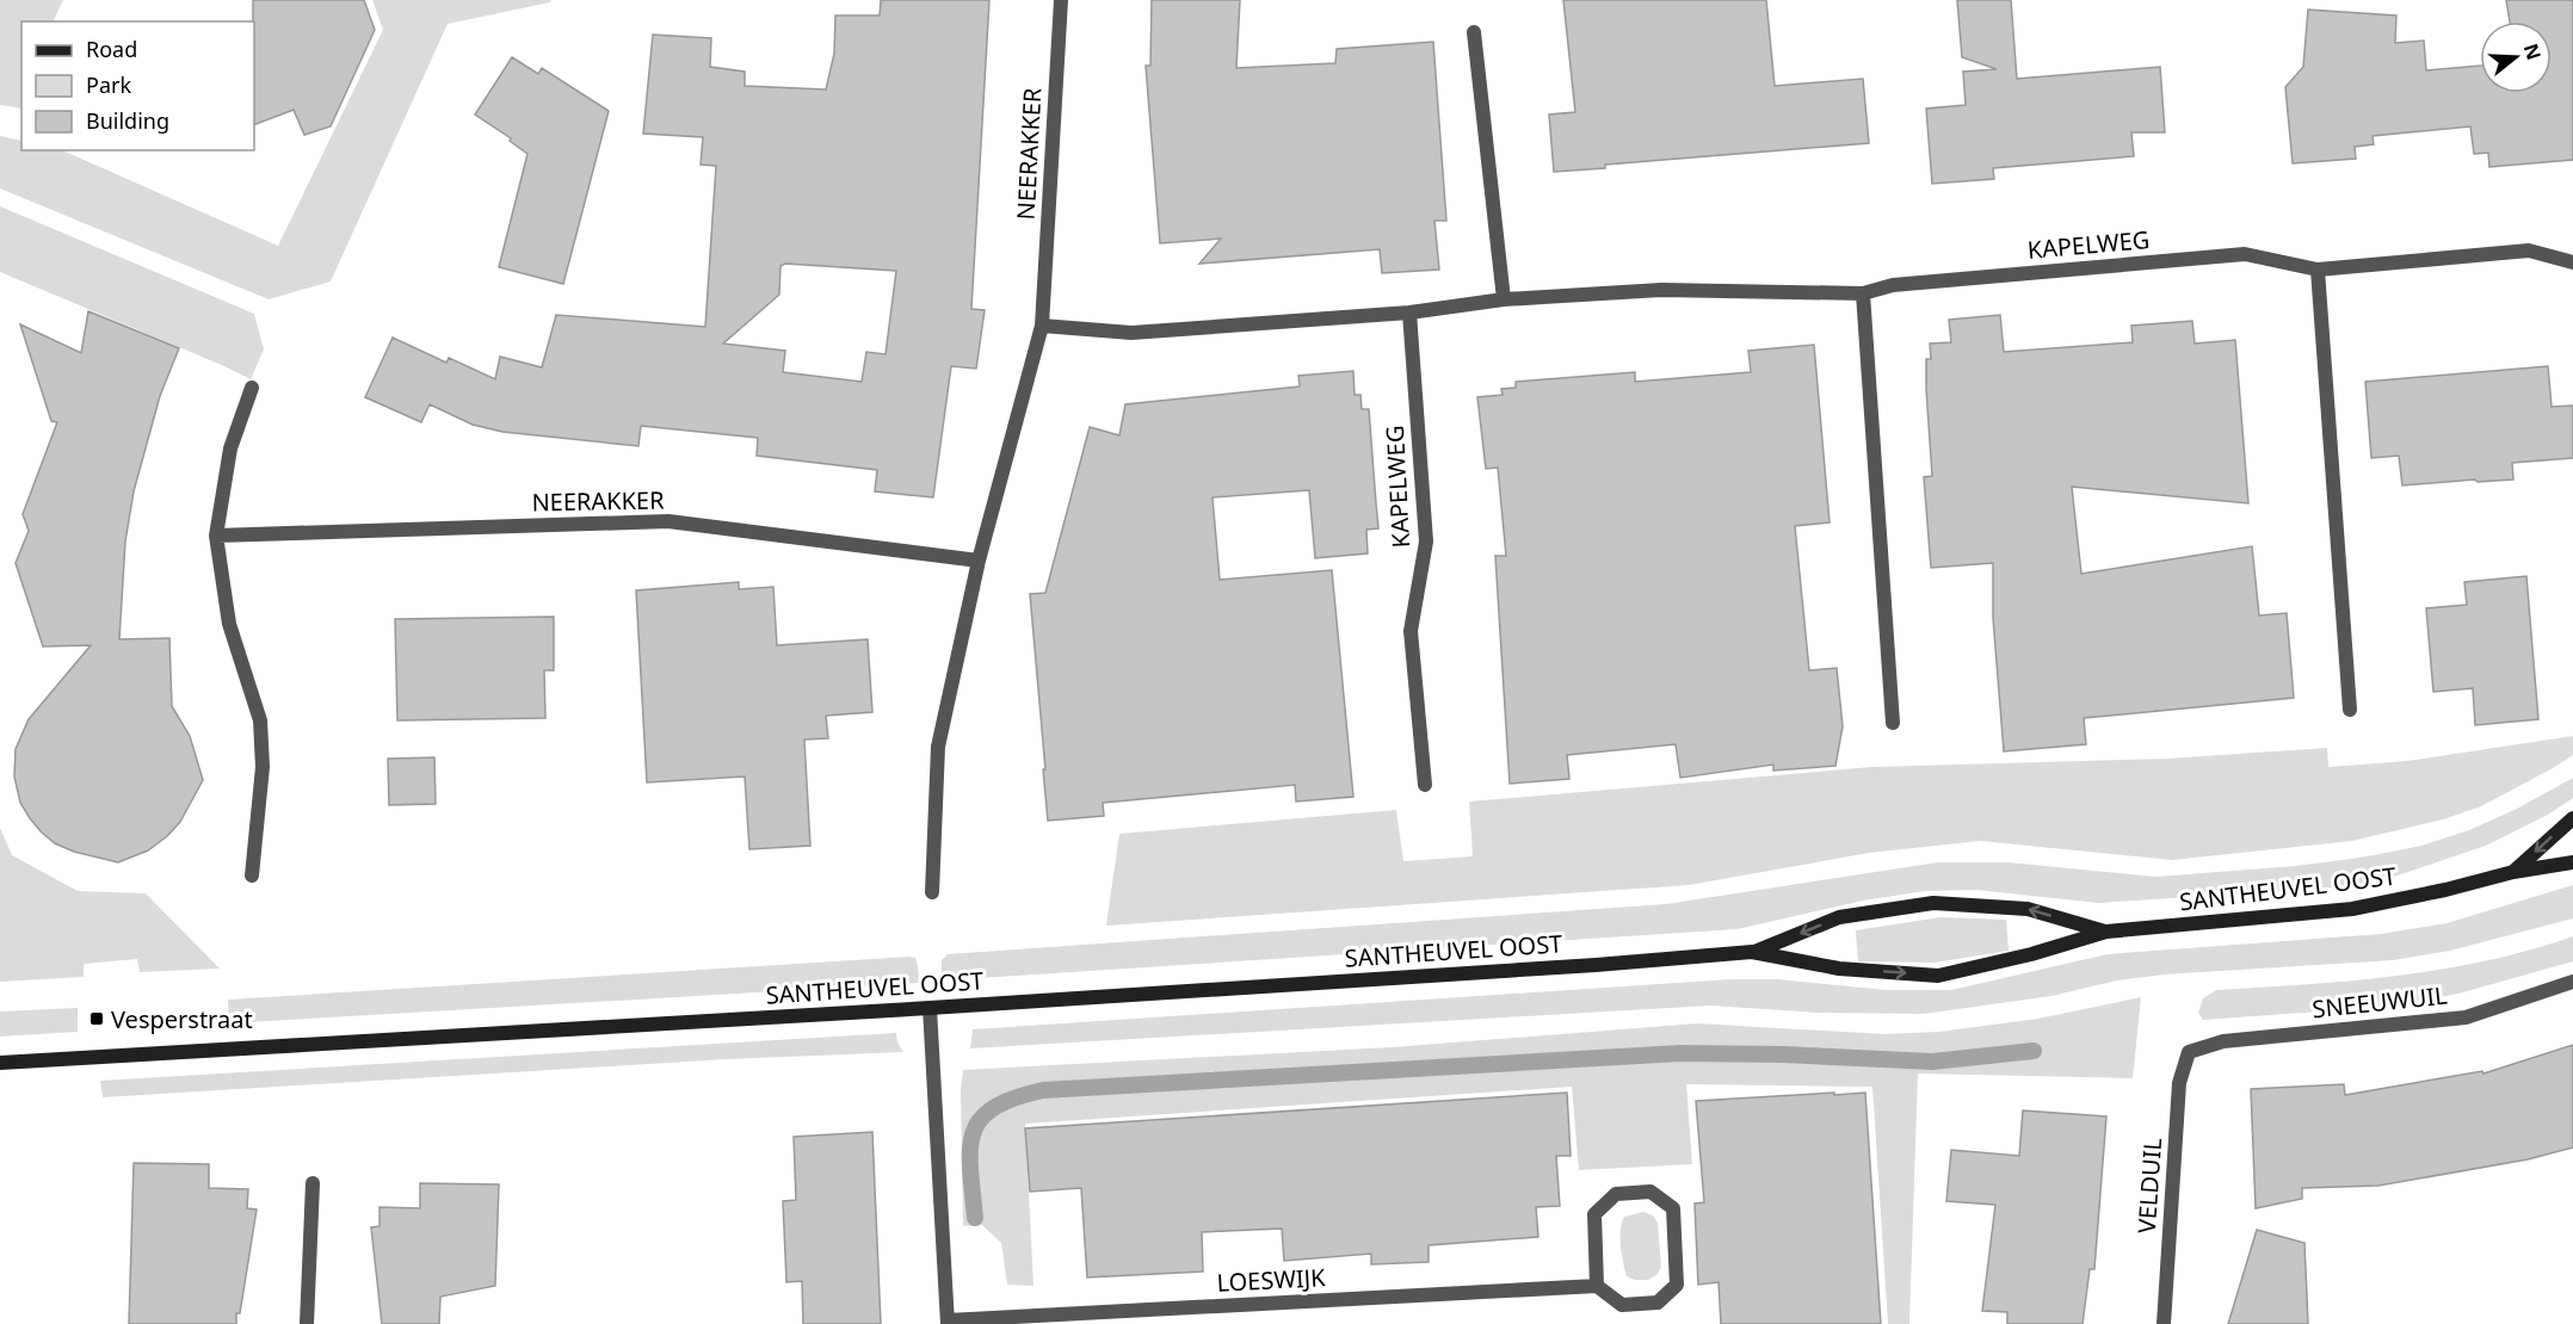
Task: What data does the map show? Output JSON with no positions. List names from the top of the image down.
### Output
{
  "streets": {
    "street": [
      "NEERAKKER",
      "KAPELWEG",
      "SANTHEUVEL OOST",
      "SNEEUWUIL",
      "VELDUIL",
      "LOESWIJK"
    ]
  },
  "crossings": [
    ["NEERAKKER", "KAPELWEG"],
    ["SANTHEUVEL OOST", "LOESWIJK"],
    ["SNEEUWUIL", "VELDUIL"]
  ],
  "places": {
    "transit": ["Vesperstraat"]
  },
  "legend": ["Road", "Park", "Building"],
  "north": "right"
}
